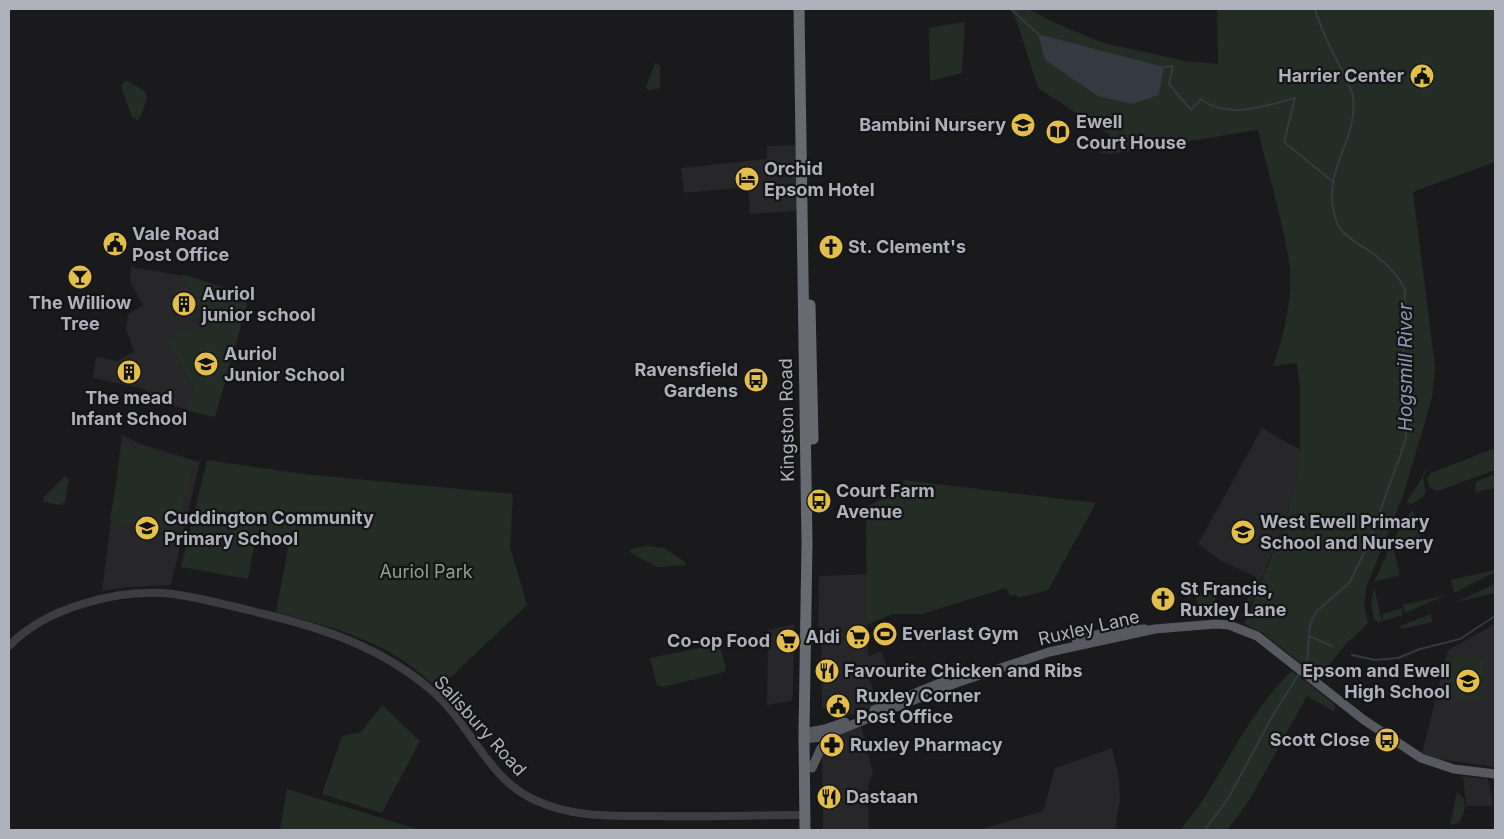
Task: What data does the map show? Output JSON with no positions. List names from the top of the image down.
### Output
{
  "streets": {
    "highway": ["Kingston Road"],
    "main road": ["Ruxley Lane"],
    "street": ["Salisbury Road"]
  },
  "crossings": [
    ["Kingston Road", "Ruxley Lane"],
    ["Kingston Road", "Salisbury Road"]
  ],
  "water": ["Hogsmill River"],
  "parks": ["Auriol Park"],
  "places": {
    "public building": ["Harrier Center", "Vale Road Post Office", "Ruxley Corner Post Office"],
    "school or university": [
      "Bambini Nursery",
      "Auriol Junior School",
      "Cuddington Community Primary School",
      "West Ewell Primary School and Nursery",
      "Epsom and Ewell High School"
    ],
    "library": ["Ewell Court House"],
    "hotel": ["Orchid Epsom Hotel"],
    "church": ["St. Clement's", "St Francis, Ruxley Lane"],
    "bar": ["The Williow Tree"],
    "building": ["Auriol junior school", "The mead Infant School"],
    "bus stop": ["Ravensfield Gardens", "Court Farm Avenue", "Scott Close"],
    "sports": ["Everlast Gym"],
    "supermarket": ["Aldi", "Co-op Food"],
    "restaurant": ["Favourite Chicken and Ribs", "Dastaan"],
    "pharmacy": ["Ruxley Pharmacy"]
  }
}
